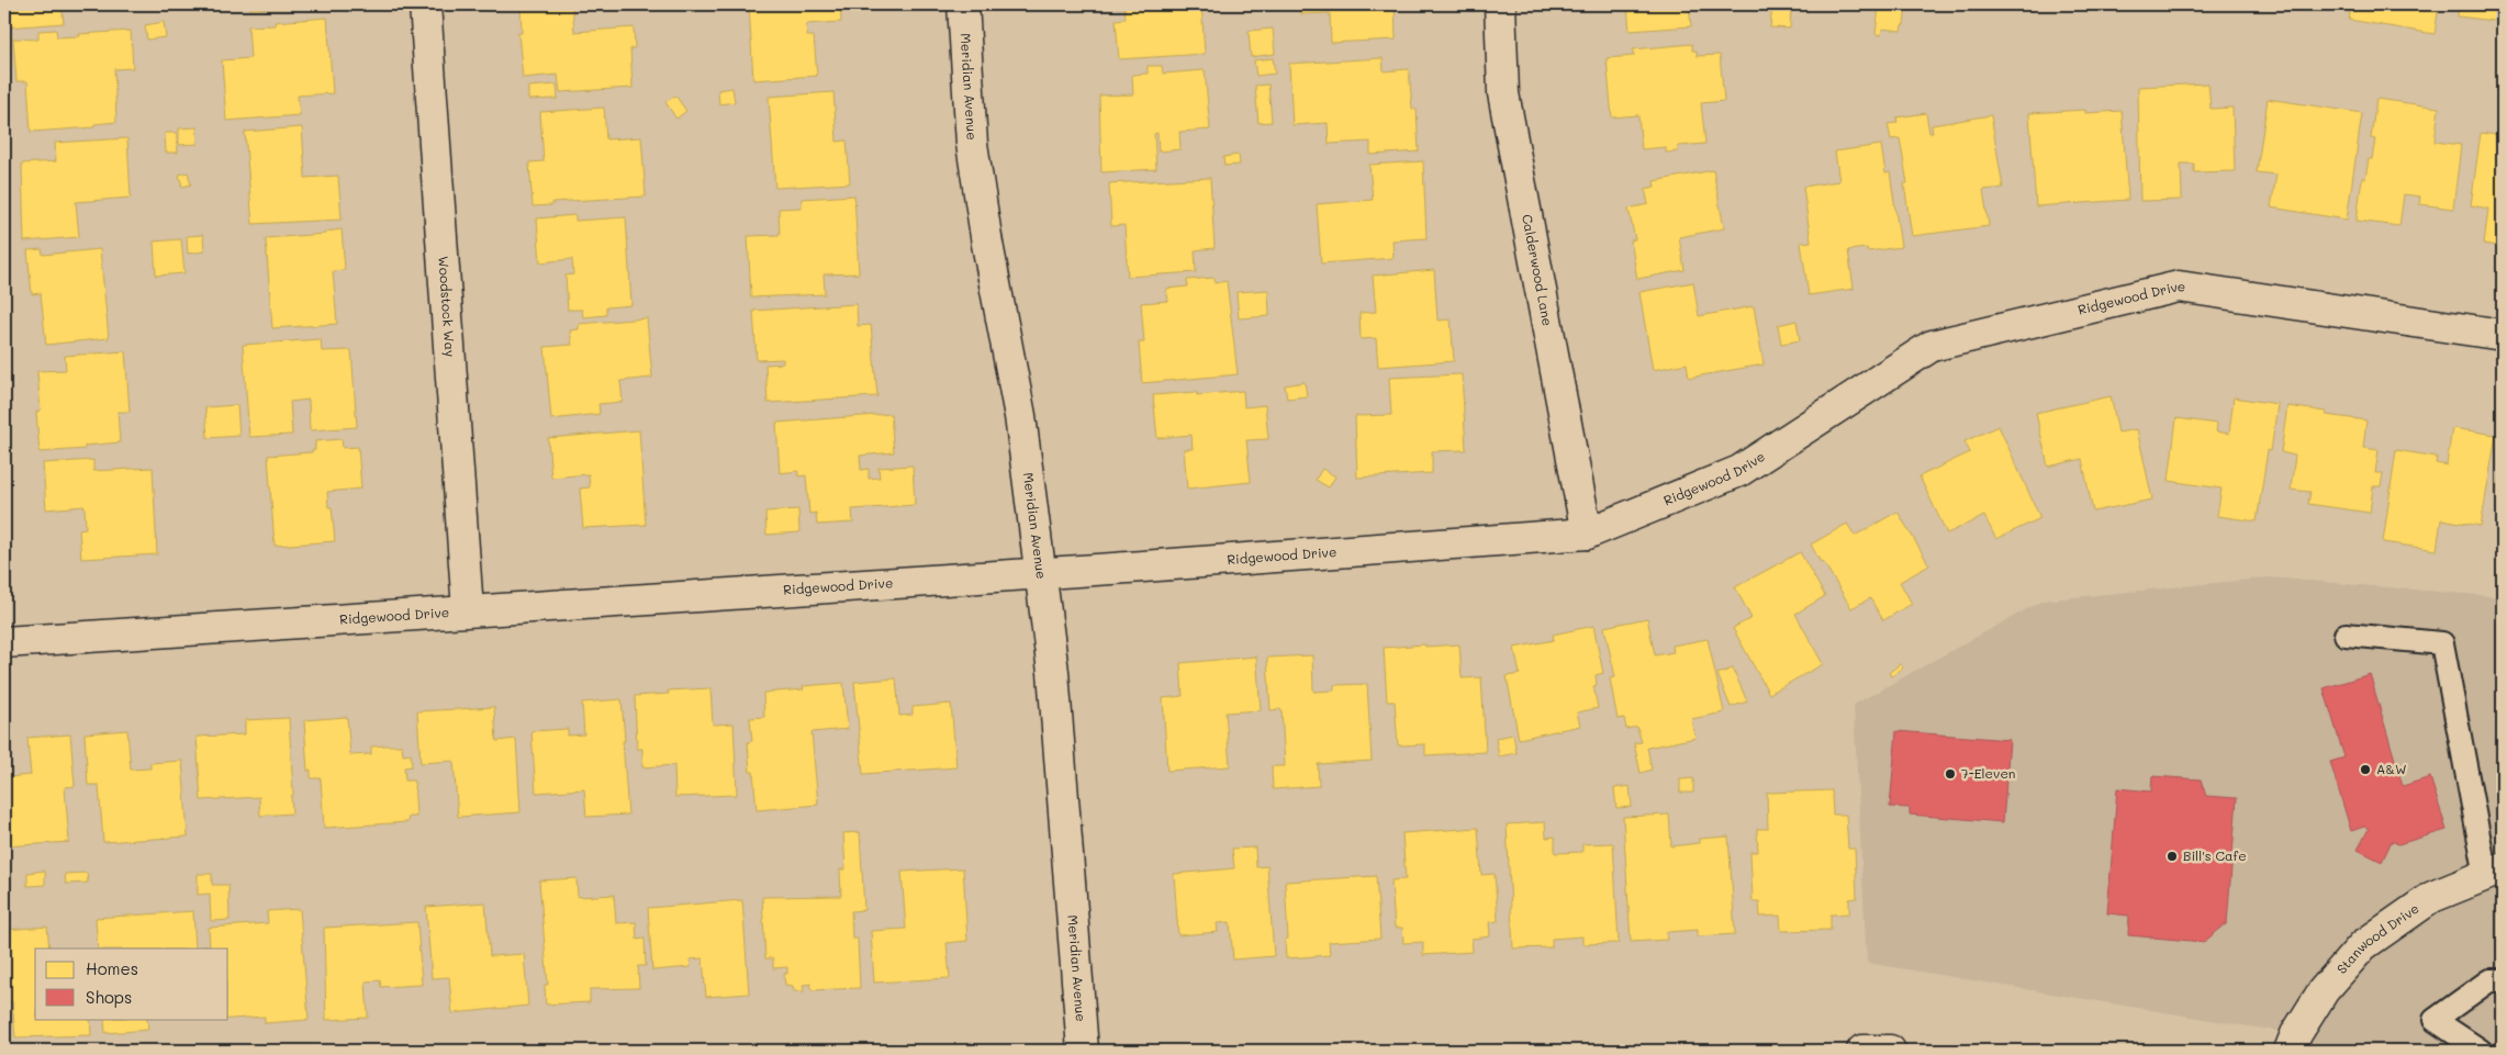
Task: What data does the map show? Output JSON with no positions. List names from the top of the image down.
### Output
{
  "streets": {
    "street": [
      "Meridian Avenue",
      "Calderwood Lane",
      "Ridgewood Drive",
      "Woodstock Way",
      "Stanwood Drive"
    ]
  },
  "crossings": [
    ["Meridian Avenue", "Ridgewood Drive"],
    ["Calderwood Lane", "Ridgewood Drive"],
    ["Ridgewood Drive", "Woodstock Way"]
  ],
  "places": ["A&W", "7-Eleven", "Bill's Cafe"],
  "legend": ["Homes", "Shops"]
}
